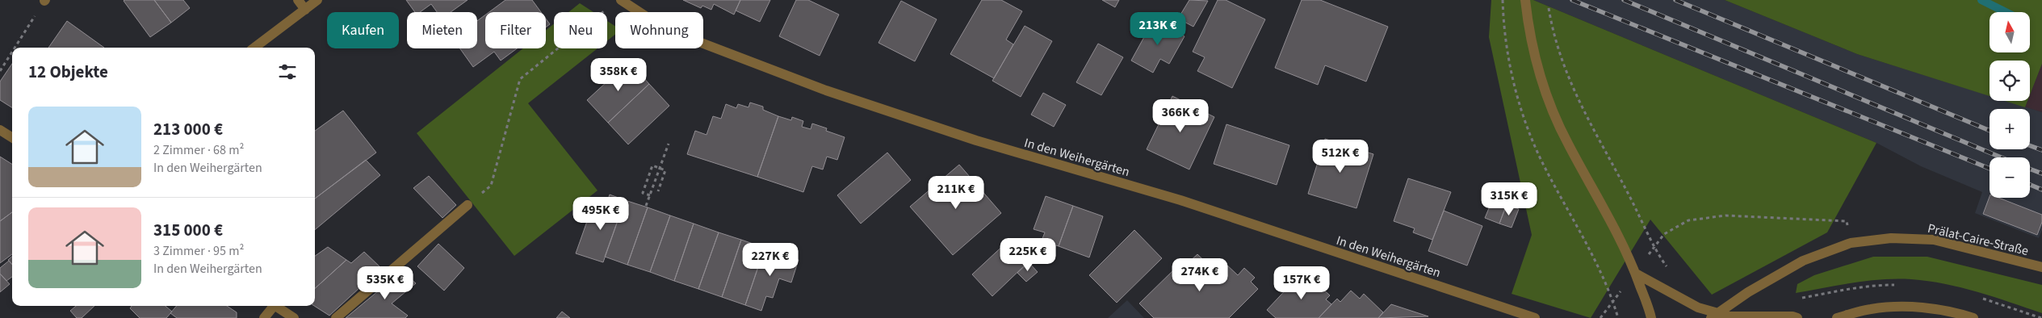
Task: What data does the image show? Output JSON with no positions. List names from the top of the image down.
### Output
{
  "streets": {
    "street": ["In den Weihergärten", "Prälat-Caire-Straße"]
  },
  "north": "top",
  "page": {
    "map_buttons": ["+", "−"],
    "price": [
      "213K €",
      "358K €",
      "366K €",
      "512K €",
      "211K €",
      "315K €",
      "495K €",
      "225K €",
      "227K €",
      "274K €",
      "535K €",
      "157K €"
    ],
    "chip": [
      "Kaufen",
      "Mieten",
      "Filter",
      "Neu",
      "Wohnung"
    ],
    "heading": "12 Objekte",
    "list": [
      {
        "name": "213 000 €",
        "note": "2 Zimmer · 68 m² · In den Weihergärten"
      },
      {
        "name": "315 000 €",
        "note": "3 Zimmer · 95 m² · In den Weihergärten"
      }
    ]
  }
}
